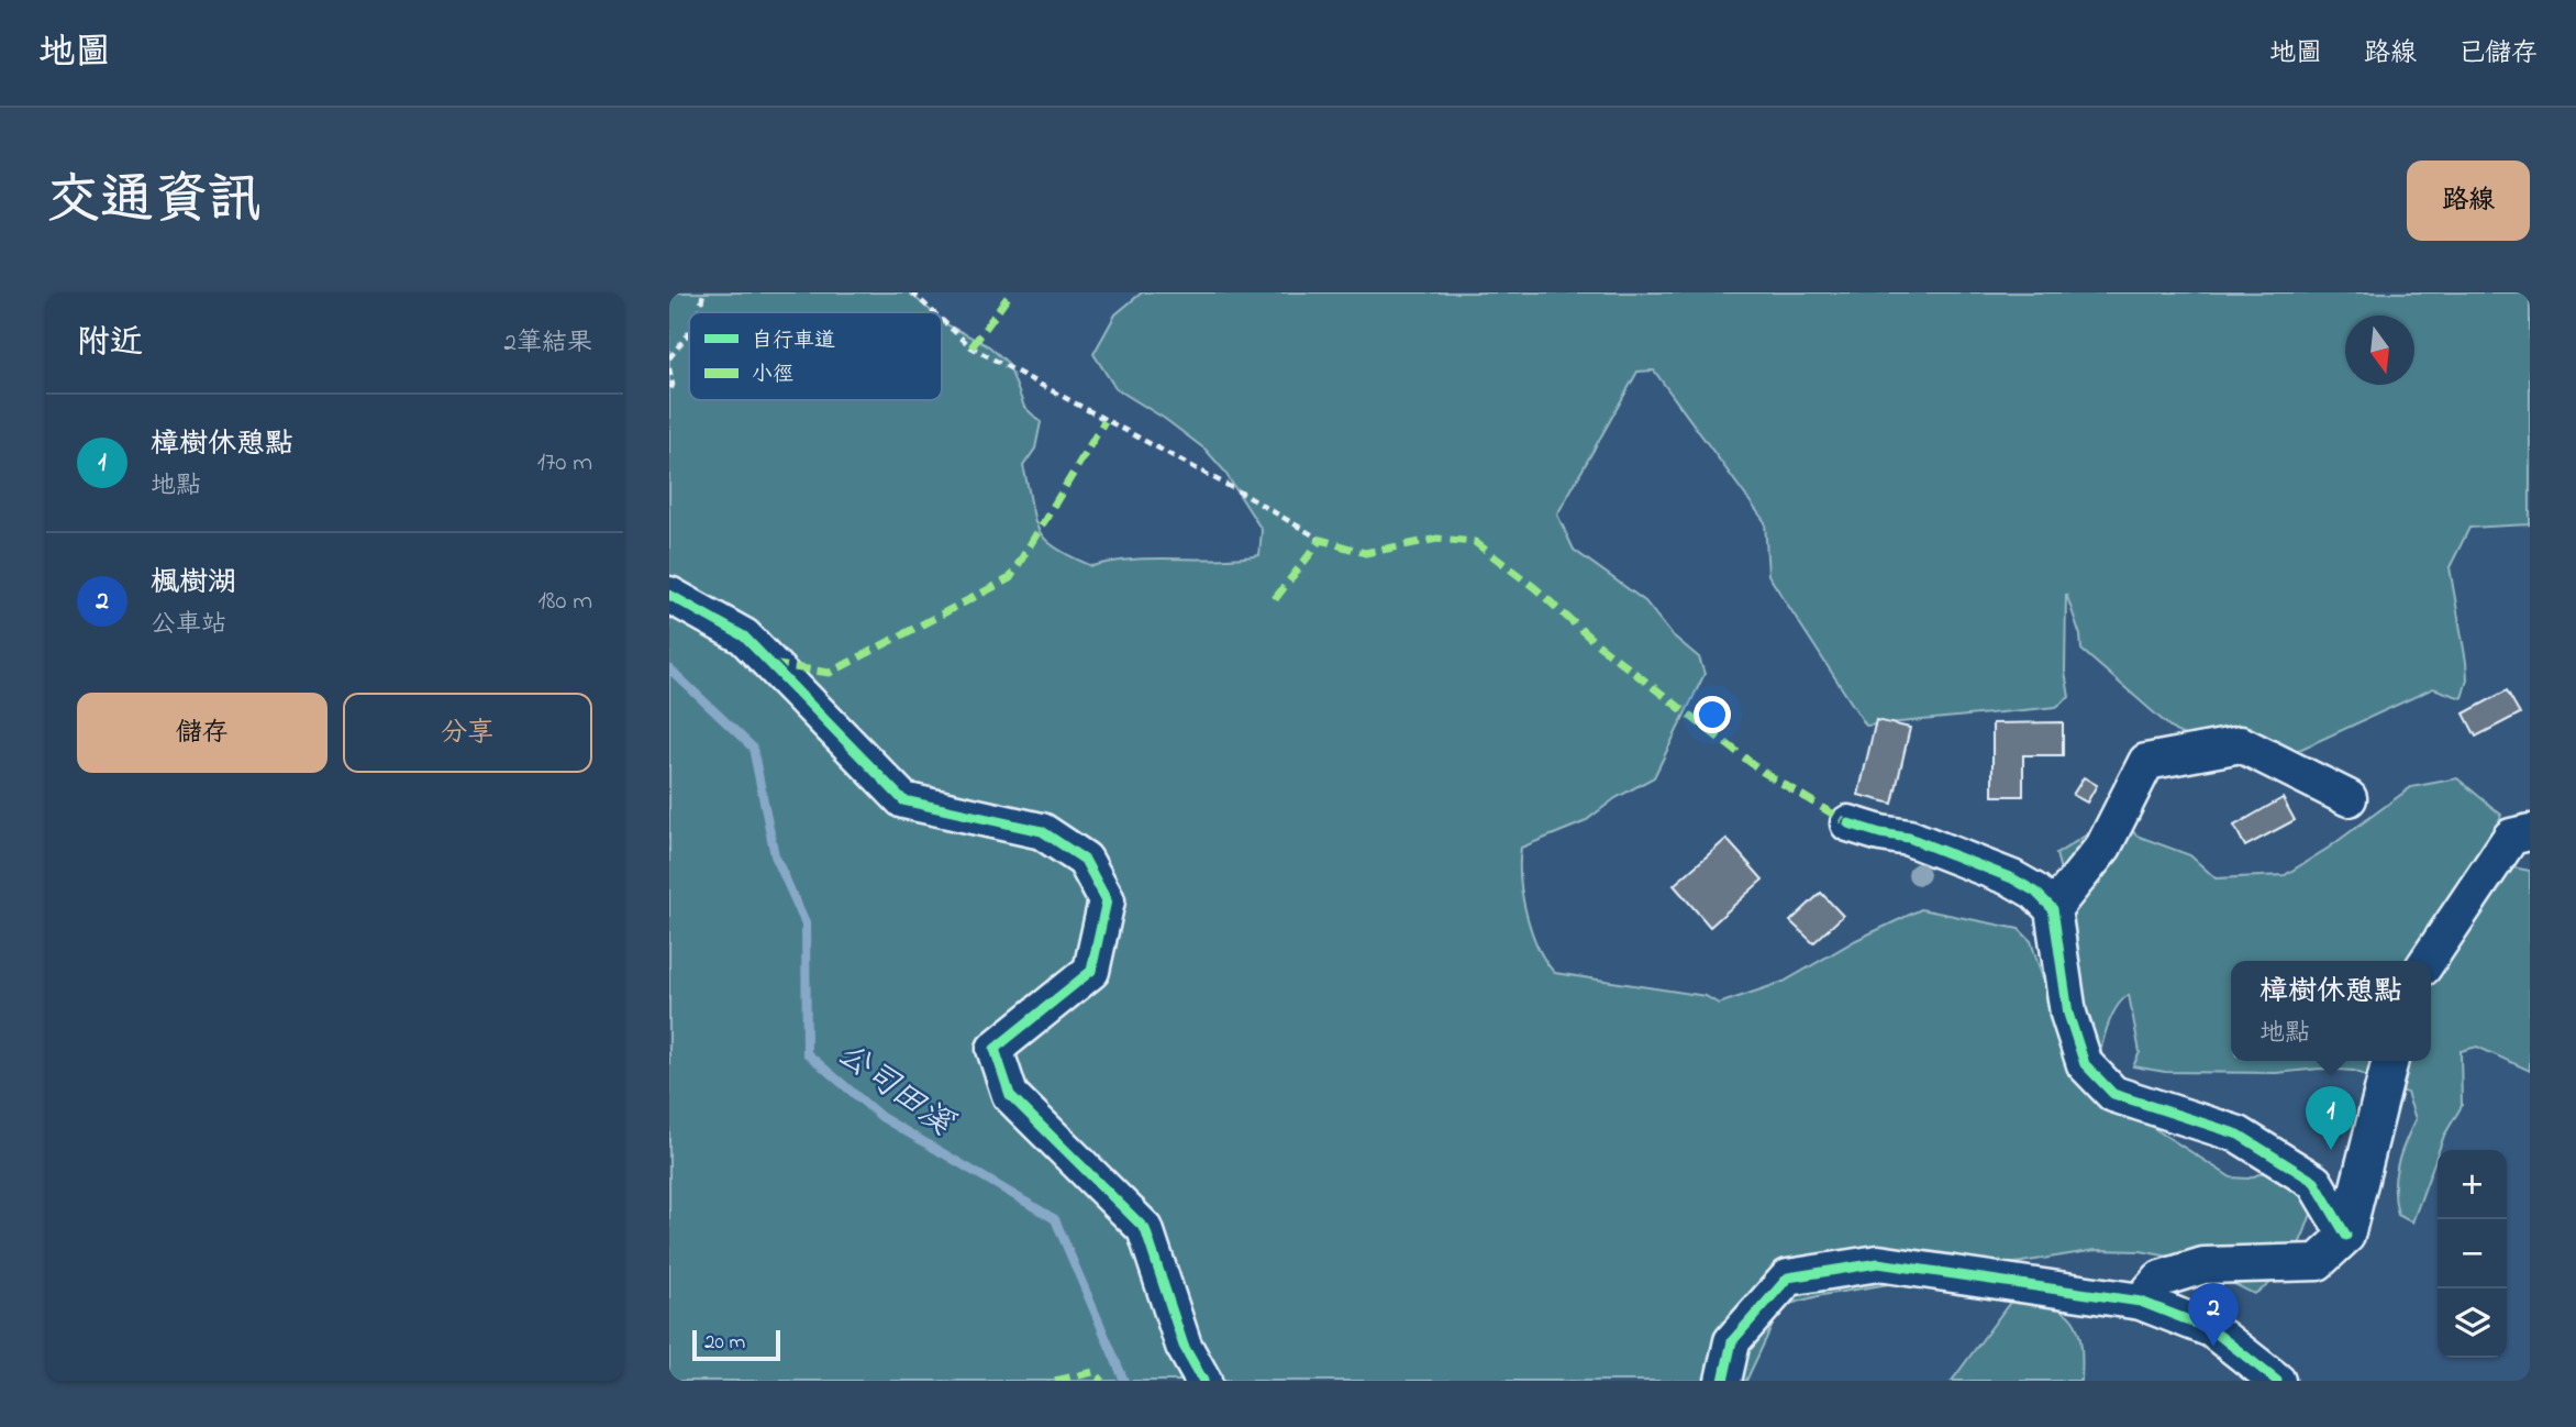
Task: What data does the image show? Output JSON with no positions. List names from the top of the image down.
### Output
{
  "water": ["公司田溪"],
  "legend": ["自行車道", "小徑"],
  "scale_bar": "20 m",
  "north": "bottom",
  "page": {
    "header": "地圖",
    "nav": ["地圖", "路線", "已儲存"],
    "title": "交通資訊",
    "buttons": [
      "路線",
      ["儲存", "分享"]
    ],
    "heading": ["附近", "2筆結果"],
    "list": [
      {
        "mark": "1",
        "name": "樟樹休憩點",
        "note": "地點",
        "value": "170 m"
      },
      {
        "mark": "2",
        "name": "楓樹湖",
        "note": "公車站",
        "value": "180 m"
      }
    ],
    "popup": ["樟樹休憩點", "地點"],
    "pins": ["1", "2"],
    "map_buttons": ["+", "−"],
    "scale": "20 m"
  }
}
